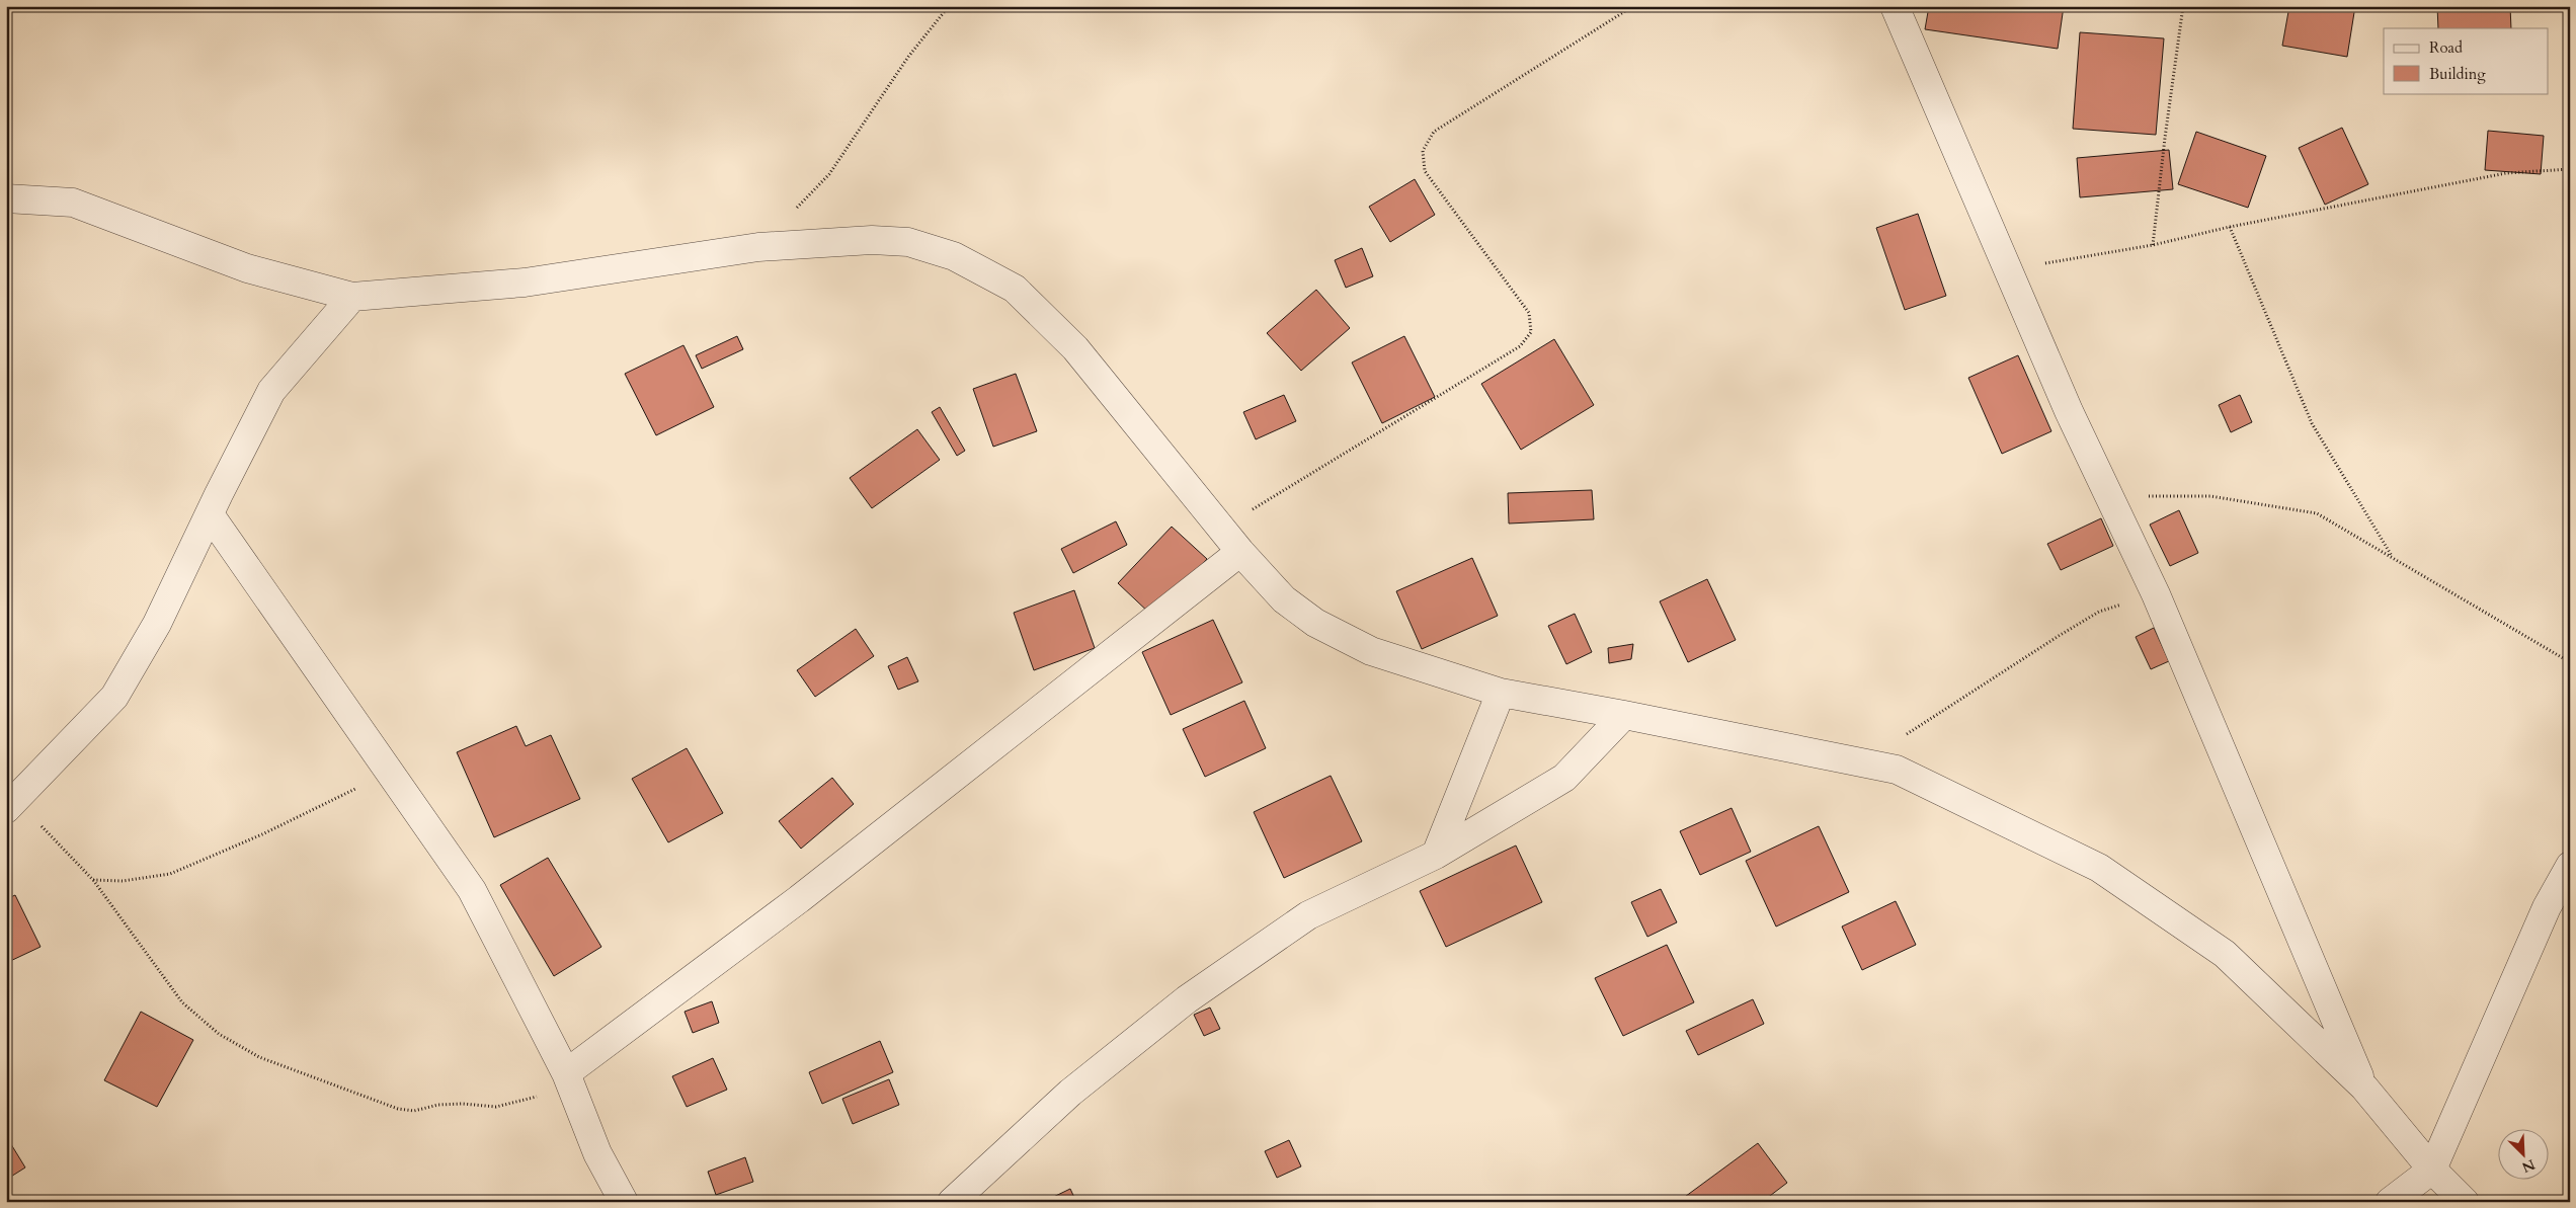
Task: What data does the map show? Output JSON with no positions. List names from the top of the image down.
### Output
{
  "legend": ["Road", "Building"],
  "north": "bottom right"
}
